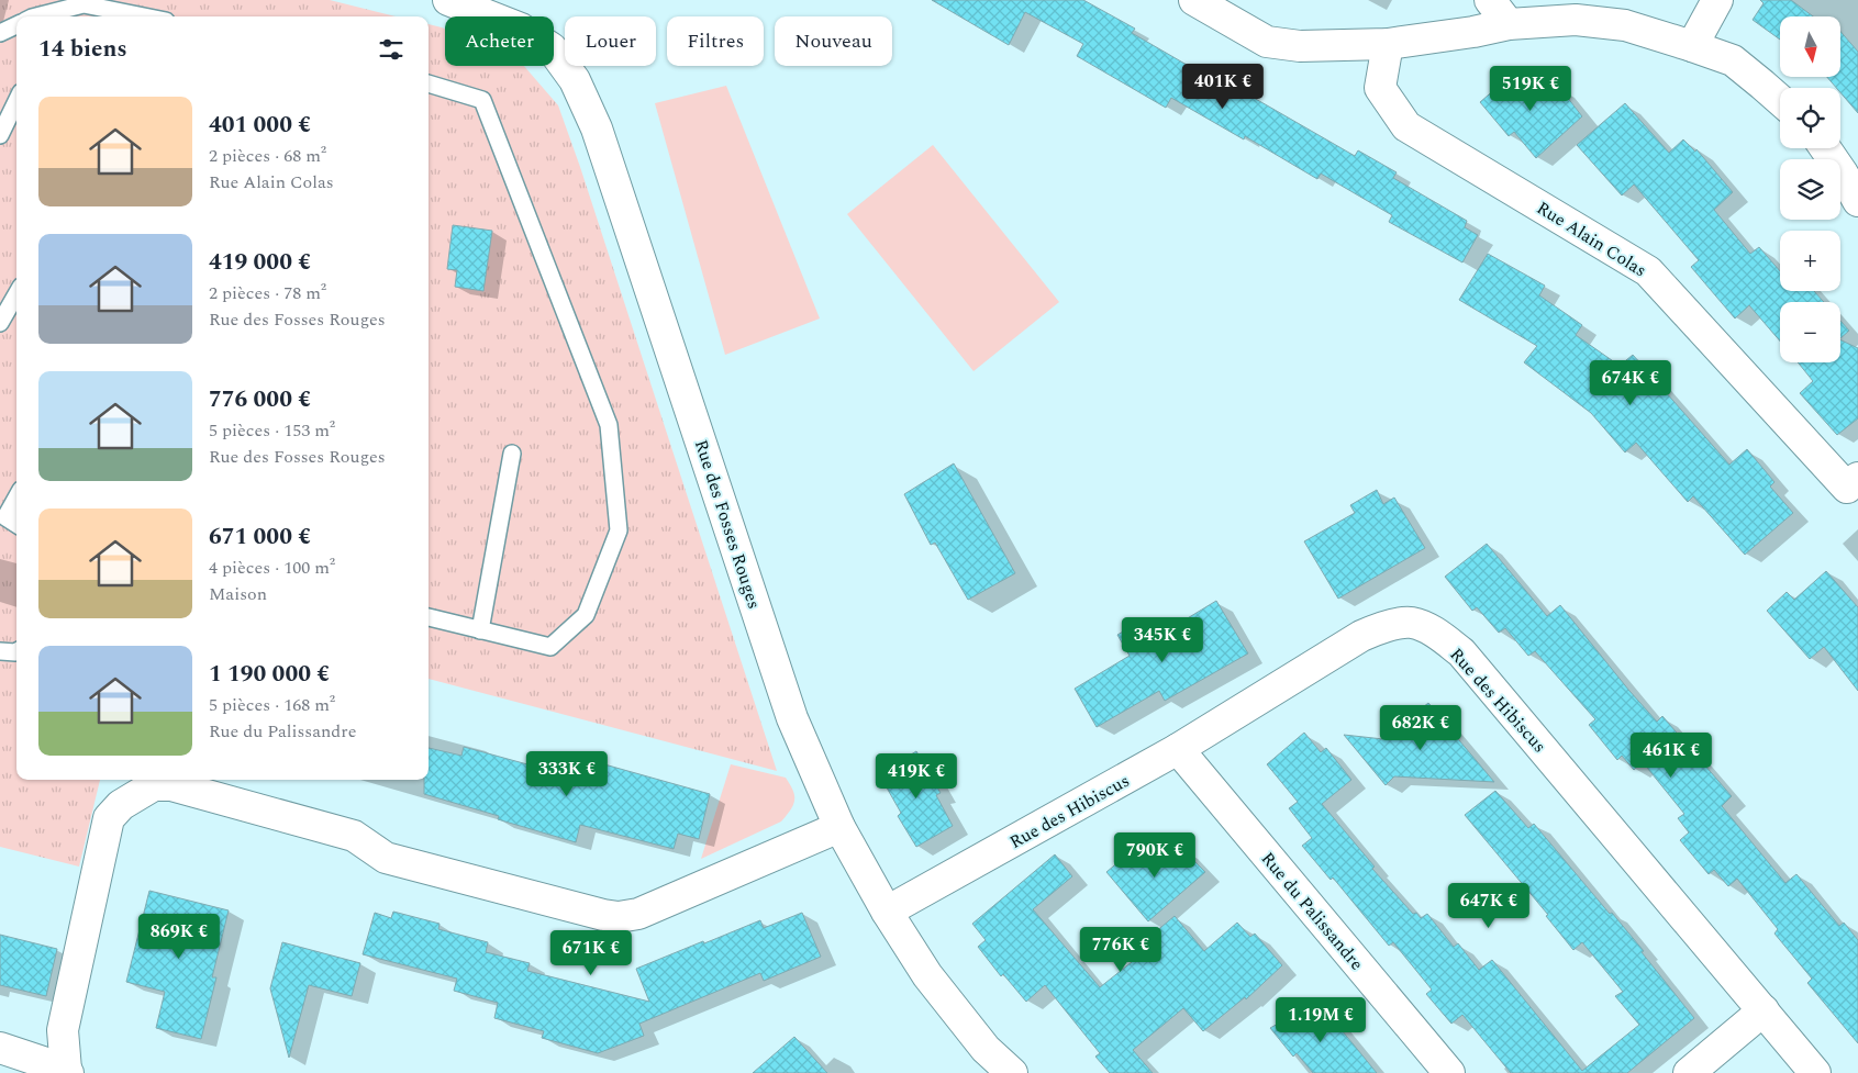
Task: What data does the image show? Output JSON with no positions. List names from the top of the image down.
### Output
{
  "streets": {
    "street": [
      "Rue Alain Colas",
      "Rue des Fosses Rouges",
      "Rue des Hibiscus",
      "Rue du Palissandre"
    ]
  },
  "crossings": [
    ["Rue des Fosses Rouges", "Rue des Hibiscus"],
    ["Rue des Hibiscus", "Rue du Palissandre"]
  ],
  "north": "bottom",
  "page": {
    "map_buttons": ["+", "−"],
    "chip": [
      "Acheter",
      "Louer",
      "Filtres",
      "Nouveau"
    ],
    "heading": "14 biens",
    "price": [
      "401K €",
      "519K €",
      "674K €",
      "345K €",
      "682K €",
      "461K €",
      "333K €",
      "419K €",
      "790K €",
      "647K €",
      "869K €",
      "776K €",
      "671K €",
      "1.19M €"
    ],
    "list": [
      {
        "name": "401 000 €",
        "note": "2 pièces · 68 m² · Rue Alain Colas"
      },
      {
        "name": "419 000 €",
        "note": "2 pièces · 78 m² · Rue des Fosses Rouges"
      },
      {
        "name": "776 000 €",
        "note": "5 pièces · 153 m² · Rue des Fosses Rouges"
      },
      {
        "name": "671 000 €",
        "note": "4 pièces · 100 m² · Maison"
      },
      {
        "name": "1 190 000 €",
        "note": "5 pièces · 168 m² · Rue du Palissandre"
      }
    ]
  }
}
